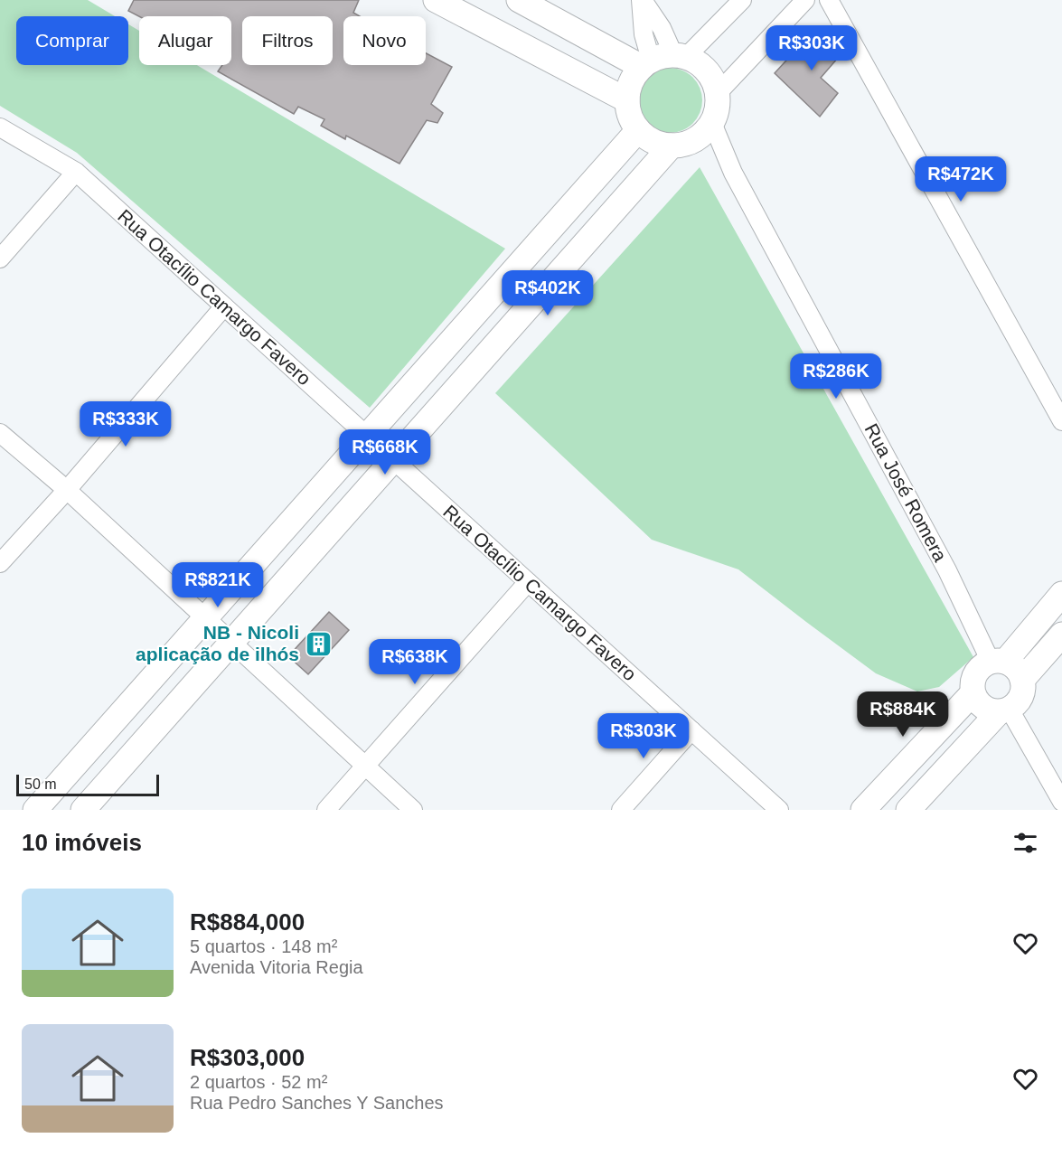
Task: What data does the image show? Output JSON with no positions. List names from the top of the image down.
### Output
{
  "streets": {
    "street": ["Rua Otacílio Camargo Favero", "Rua José Romera"]
  },
  "places": {
    "building": ["NB - Nicoli aplicação de ilhós"]
  },
  "scale_bar": "50 m",
  "page": {
    "chip": [
      "Comprar",
      "Alugar",
      "Filtros",
      "Novo"
    ],
    "price": [
      "R$303K",
      "R$472K",
      "R$402K",
      "R$286K",
      "R$333K",
      "R$668K",
      "R$821K",
      "R$638K",
      "R$884K",
      "R$303K"
    ],
    "scale": "50 m",
    "heading": "10 imóveis",
    "list": [
      {
        "name": "R$884,000",
        "note": "5 quartos · 148 m² · Avenida Vitoria Regia"
      },
      {
        "name": "R$303,000",
        "note": "2 quartos · 52 m² · Rua Pedro Sanches Y Sanches"
      }
    ]
  }
}
